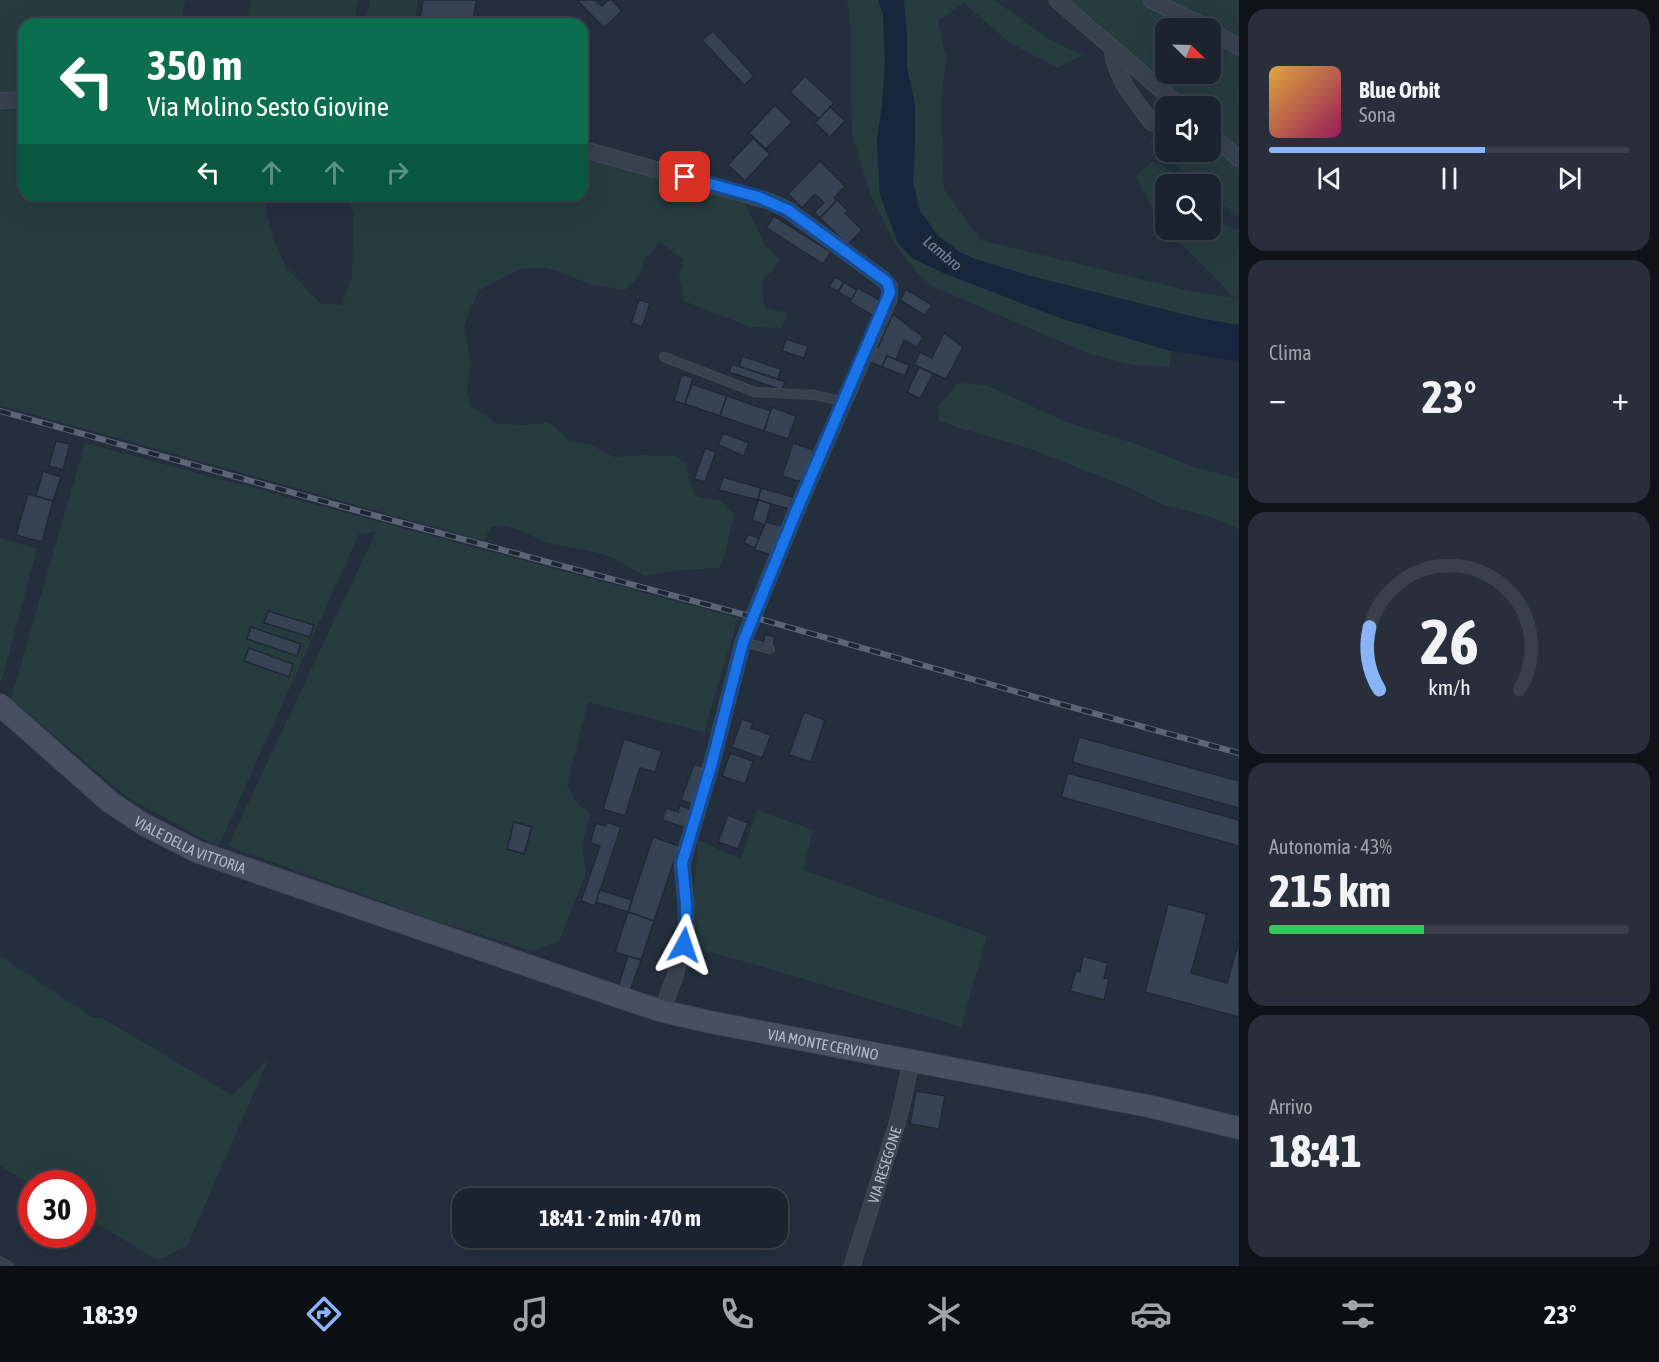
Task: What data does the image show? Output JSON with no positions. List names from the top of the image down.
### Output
{
  "streets": {
    "street": ["VIALE DELLA VITTORIA", "VIA MONTE CERVINO", "VIA RESEGONE"]
  },
  "crossings": [
    ["VIALE DELLA VITTORIA", "VIA MONTE CERVINO"],
    ["VIA MONTE CERVINO", "VIA RESEGONE"]
  ],
  "water": ["Lambro"],
  "north": "bottom right",
  "page": {
    "turn": ["350 m", "Via Molino Sesto Giovine"],
    "song": ["Blue Orbit", "Sona"],
    "tile": [
      "Clima",
      ["Autonomia · 43%", "215 km"],
      ["Arrivo", "18:41"]
    ],
    "heat": ["−", "23°", "+"],
    "limit": "30",
    "trip": "18:41 · 2 min · 470 m",
    "tabs": ["18:39", "23°"],
    "gauge": ["26", "km/h"]
  }
}
